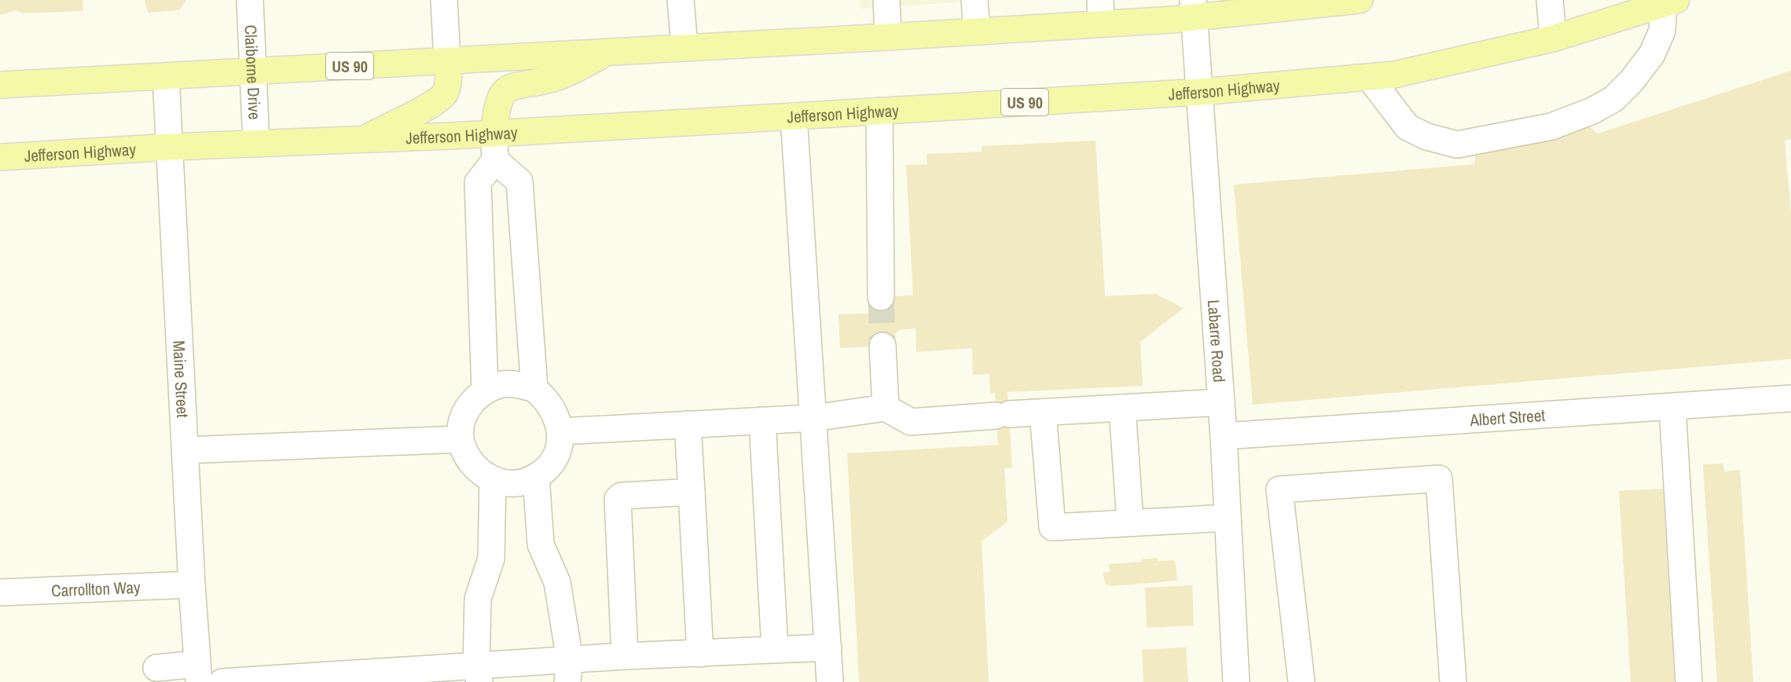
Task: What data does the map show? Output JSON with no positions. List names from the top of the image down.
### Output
{
  "streets": {
    "main road": ["US 90", "Jefferson Highway"],
    "street": [
      "Claiborne Drive",
      "Labarre Road",
      "Maine Street",
      "Albert Street",
      "Carrollton Way"
    ]
  },
  "crossings": [
    ["US 90", "Claiborne Drive"],
    ["US 90", "Labarre Road"],
    ["US 90", "Maine Street"],
    ["Claiborne Drive", "Jefferson Highway"],
    ["Jefferson Highway", "Labarre Road"],
    ["Jefferson Highway", "Maine Street"],
    ["Labarre Road", "Albert Street"],
    ["Maine Street", "Carrollton Way"]
  ]
}
